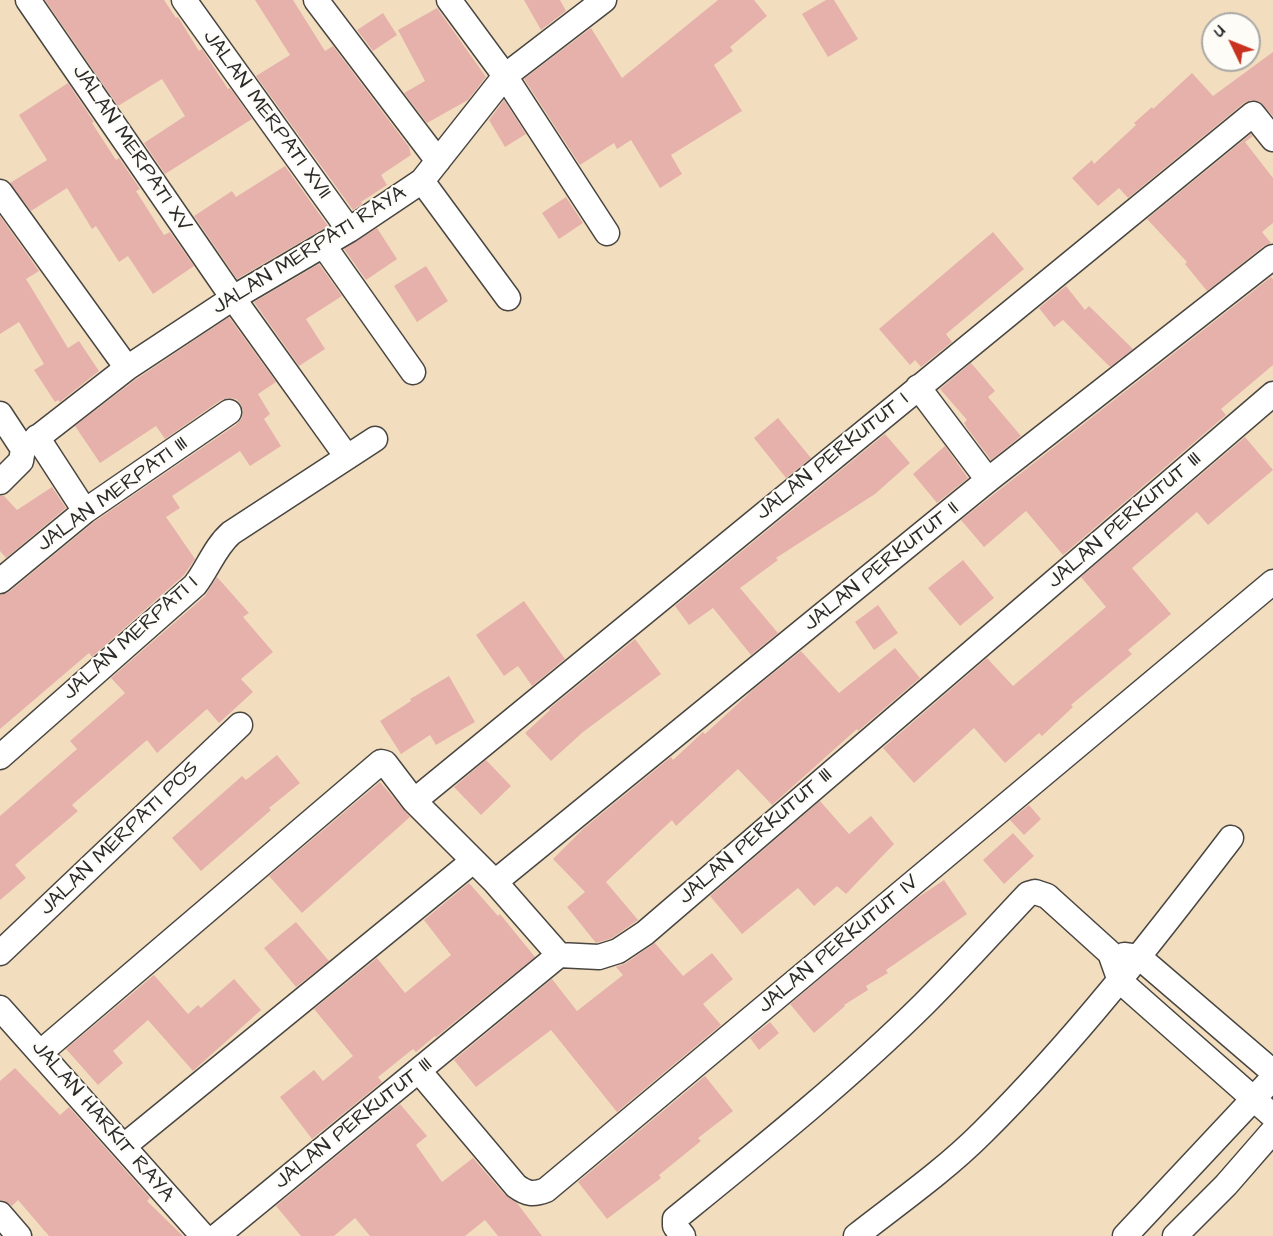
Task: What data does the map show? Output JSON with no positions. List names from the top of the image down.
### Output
{
  "streets": {
    "street": [
      "JALAN MERPATI XVII",
      "JALAN MERPATI XV",
      "JALAN MERPATI RAYA",
      "JALAN PERKUTUT I",
      "JALAN MERPATI III",
      "JALAN PERKUTUT III",
      "JALAN PERKUTUT II",
      "JALAN MERPATI I",
      "JALAN MERPATI POS",
      "JALAN PERKUTUT IV",
      "JALAN HARKIT RAYA"
    ]
  },
  "crossings": [
    ["JALAN MERPATI XVII", "JALAN MERPATI RAYA"],
    ["JALAN MERPATI XV", "JALAN MERPATI RAYA"],
    ["JALAN MERPATI XV", "JALAN MERPATI I"],
    ["JALAN PERKUTUT III", "JALAN PERKUTUT IV"]
  ],
  "north": "top left"
}
